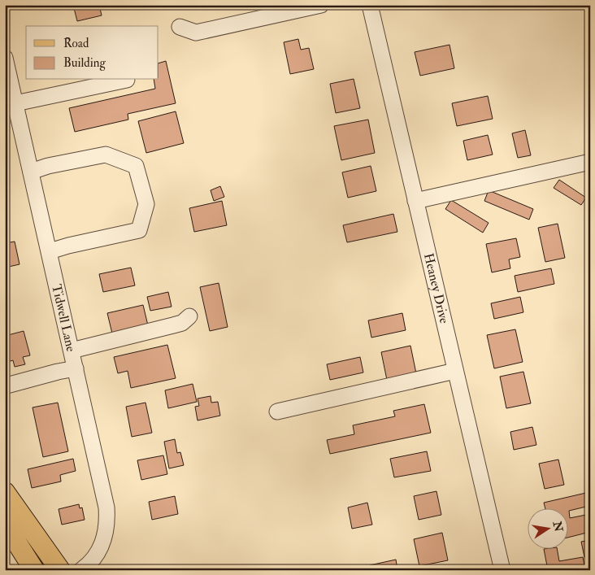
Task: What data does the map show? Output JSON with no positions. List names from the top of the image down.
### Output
{
  "streets": {
    "street": ["Heaney Drive", "Tidwell Lane"]
  },
  "legend": ["Road", "Building"],
  "north": "right"
}
